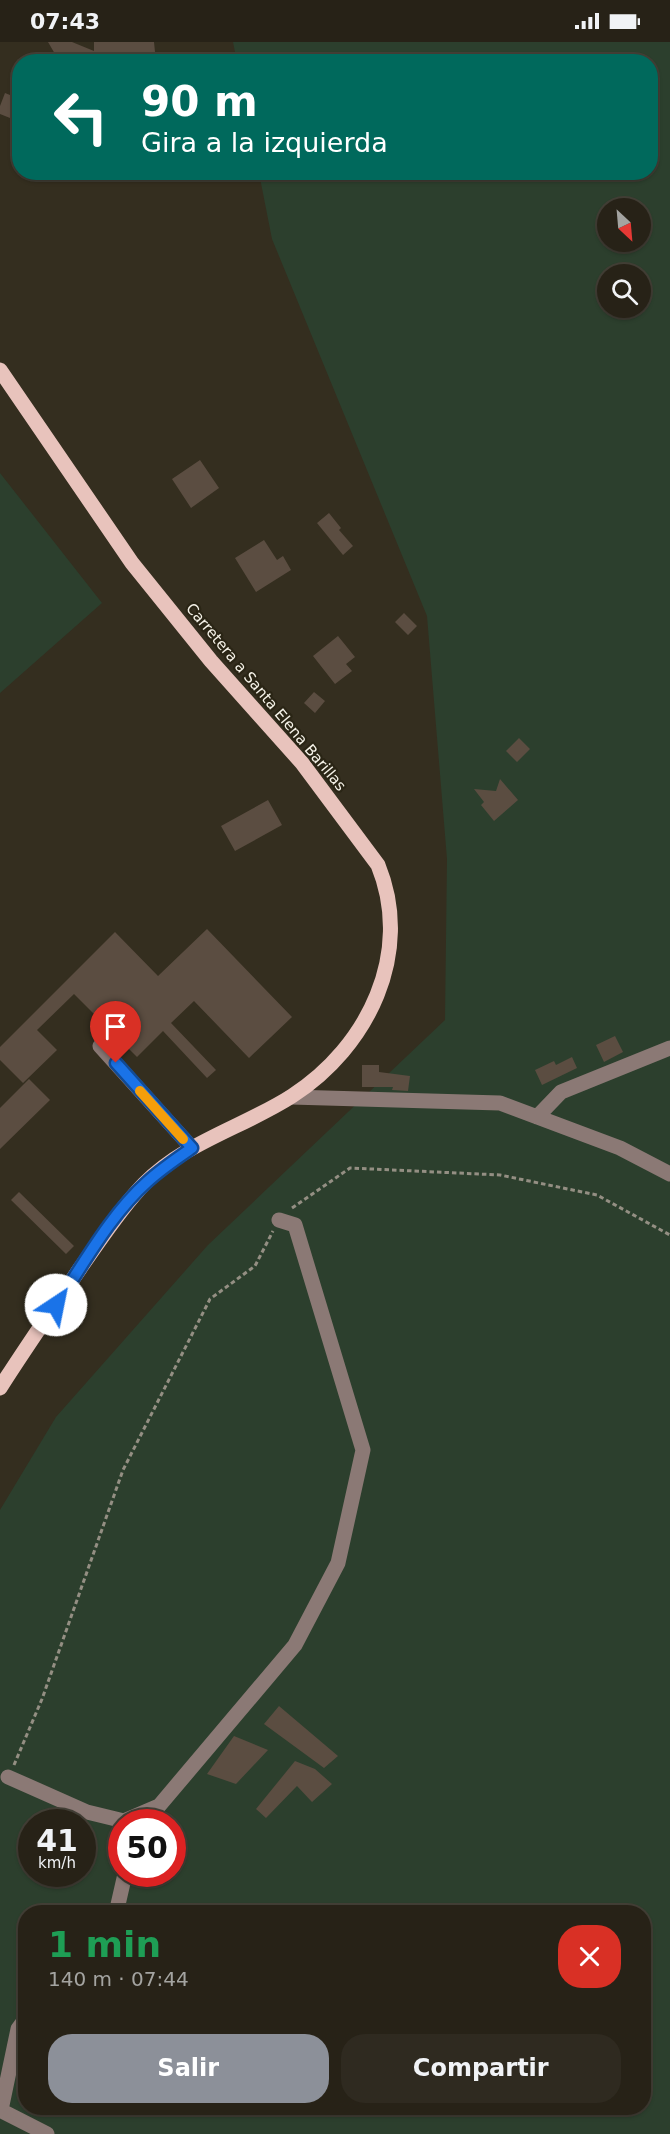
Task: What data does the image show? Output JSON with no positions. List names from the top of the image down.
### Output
{
  "streets": {
    "main road": ["Carretera a Santa Elena Barillas"]
  },
  "north": "bottom right",
  "page": {
    "status": "07:43",
    "turn": ["90 m", "Gira a la izquierda"],
    "speed": "41 km/h",
    "limit": "50",
    "heading": ["1 min", "140 m · 07:44"],
    "buttons": ["Salir", "Compartir"]
  }
}
